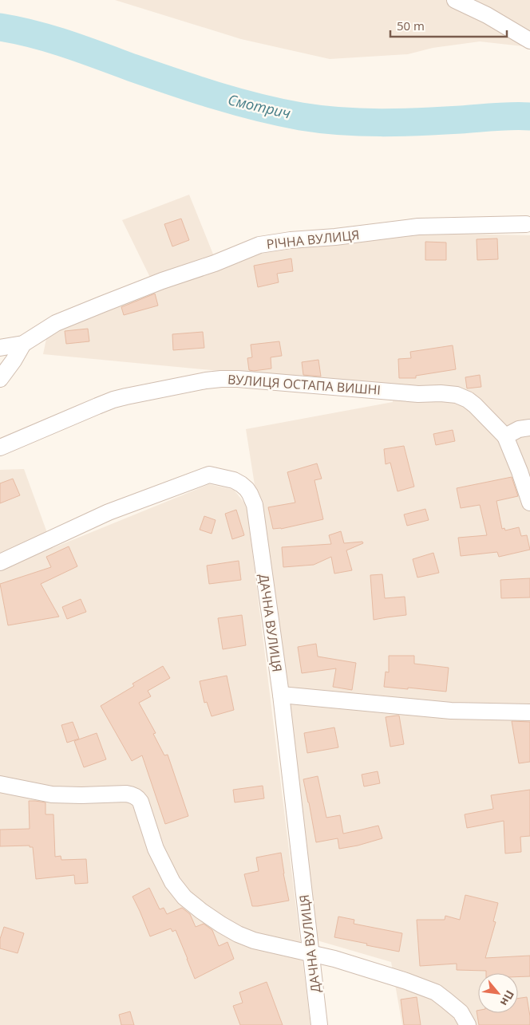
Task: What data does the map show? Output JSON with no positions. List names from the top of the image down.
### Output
{
  "streets": {
    "street": ["РІЧНА ВУЛИЦЯ", "ВУЛИЦЯ ОСТАПА ВИШНІ", "ДАЧНА ВУЛИЦЯ"]
  },
  "water": ["Смотрич"],
  "scale_bar": "50 m",
  "north": "bottom right"
}
